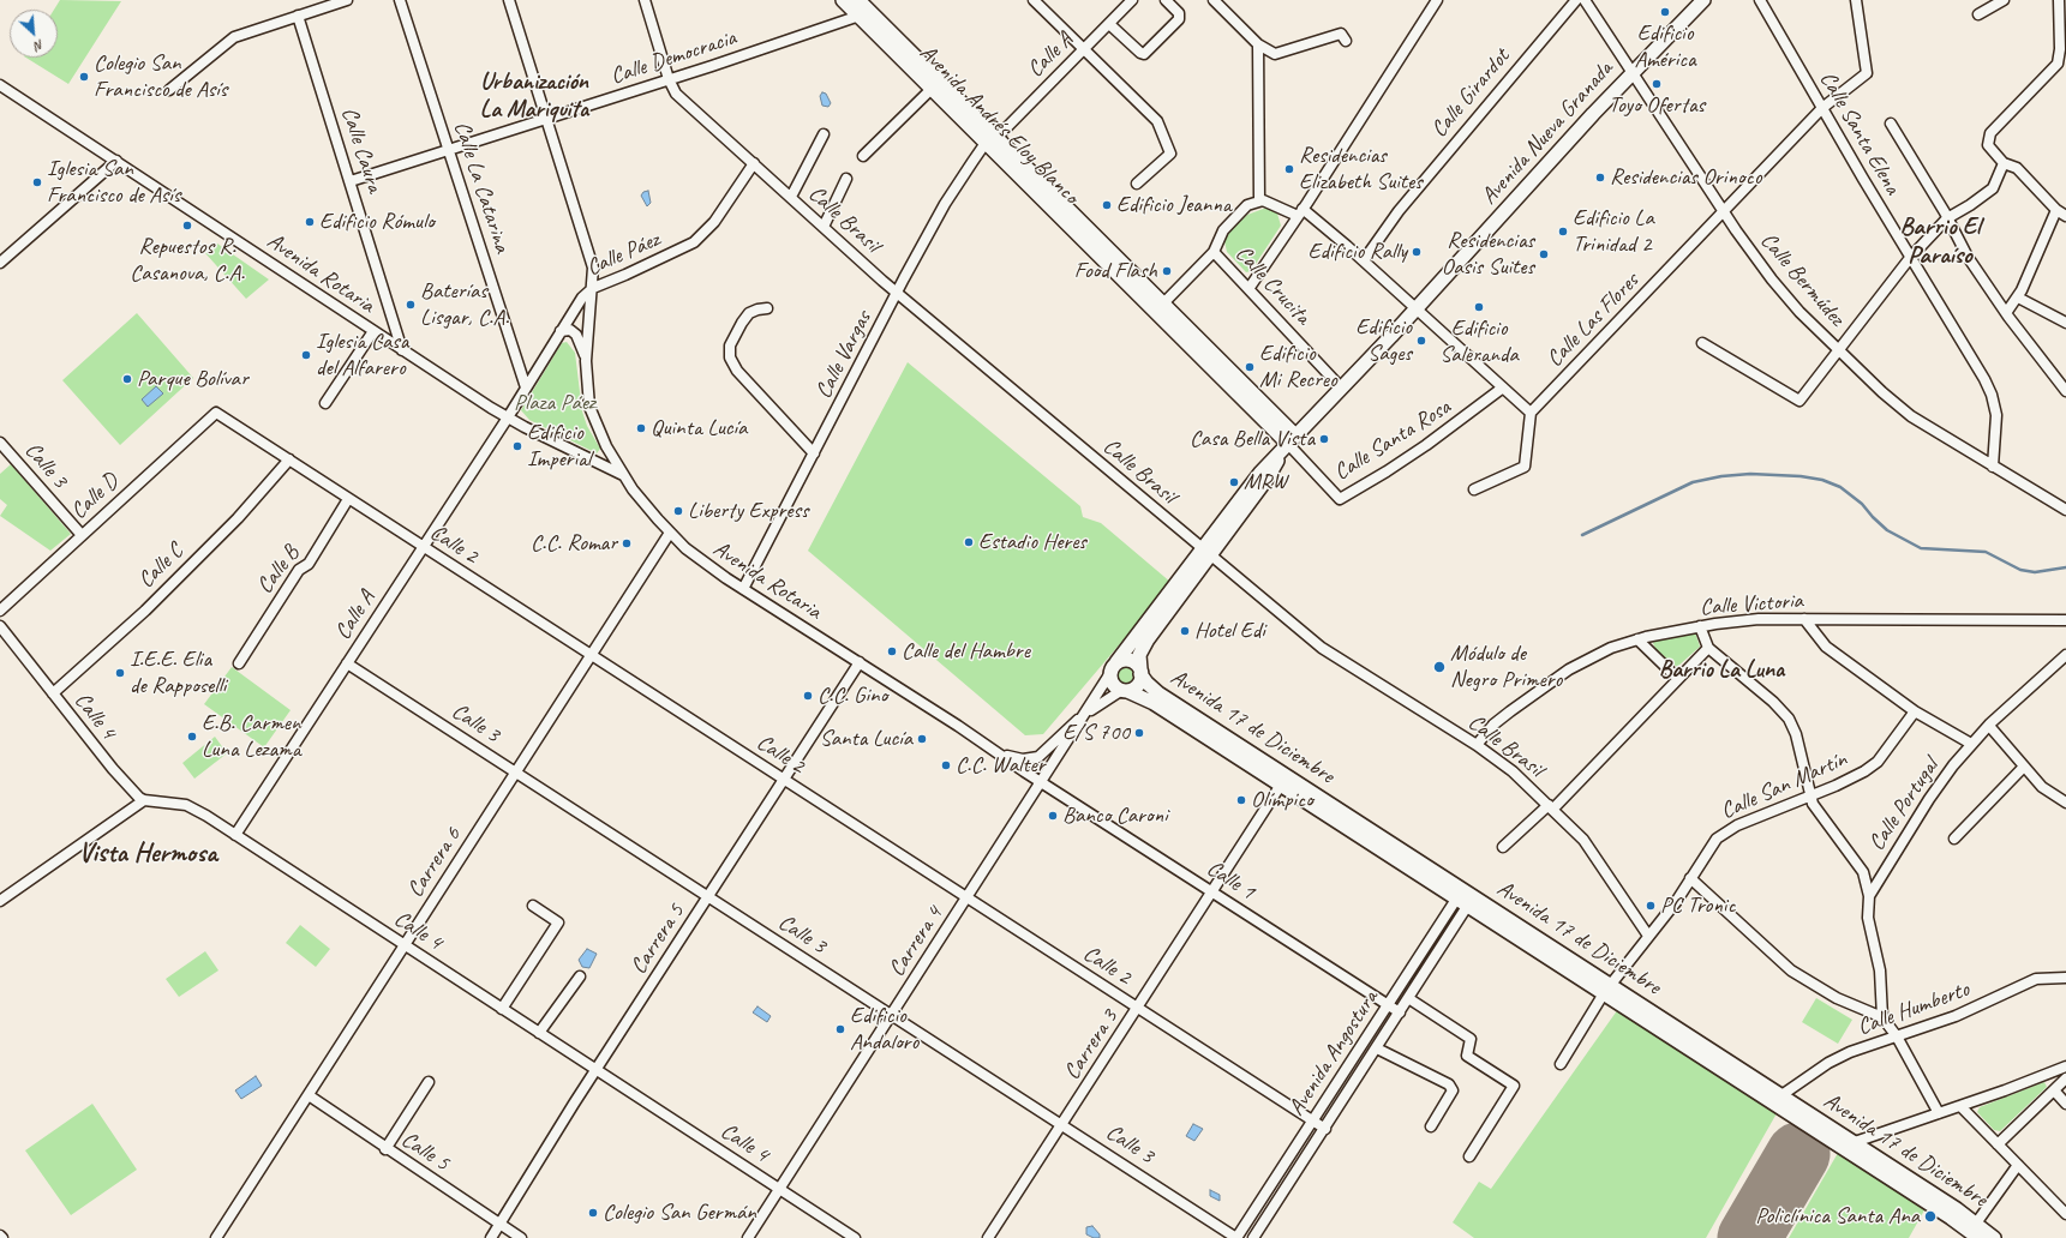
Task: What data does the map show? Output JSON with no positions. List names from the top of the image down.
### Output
{
  "streets": {
    "street": [
      "Calle A",
      "Calle Democracia",
      "Calle Girardot",
      "Avenida Andrés Eloy Blanco",
      "Avenida Nueva Granada",
      "Calle Santa Elena",
      "Calle Caura",
      "Calle La Catarina",
      "Calle Brasil",
      "Calle Páez",
      "Avenida Rotaria",
      "Calle Bermúdez",
      "Calle Crucita",
      "Calle Las Flores",
      "Calle Vargas",
      "Calle Santa Rosa",
      "Calle 3",
      "Calle D",
      "Calle 2",
      "Calle C",
      "Calle B",
      "Calle Victoria",
      "Calle 4",
      "Avenida 17 de Diciembre",
      "Calle San Martín",
      "Calle Portugal",
      "Carrera 6",
      "Calle 1",
      "Carrera 5",
      "Carrera 4",
      "Calle Humberto",
      "Carrera 3",
      "Avenida Angostura",
      "Calle 5"
    ]
  },
  "crossings": [
    ["Calle A", "Avenida Andrés Eloy Blanco"],
    ["Calle A", "Calle Páez"],
    ["Calle A", "Avenida Rotaria"],
    ["Calle A", "Calle Vargas"],
    ["Calle A", "Calle 3"],
    ["Calle A", "Calle 2"],
    ["Calle A", "Calle 4"],
    ["Calle Democracia", "Avenida Andrés Eloy Blanco"],
    ["Calle Democracia", "Calle Caura"],
    ["Calle Democracia", "Calle La Catarina"],
    ["Calle Democracia", "Calle Brasil"],
    ["Avenida Andrés Eloy Blanco", "Avenida Nueva Granada"],
    ["Avenida Andrés Eloy Blanco", "Calle Vargas"],
    ["Avenida Andrés Eloy Blanco", "Calle Santa Rosa"],
    ["Avenida Nueva Granada", "Calle Brasil"],
    ["Avenida Nueva Granada", "Calle Bermúdez"],
    ["Avenida Nueva Granada", "Calle Crucita"],
    ["Avenida Nueva Granada", "Calle Santa Rosa"],
    ["Avenida Nueva Granada", "Avenida 17 de Diciembre"],
    ["Avenida Nueva Granada", "Carrera 4"],
    ["Calle Santa Elena", "Calle Bermúdez"],
    ["Calle Santa Elena", "Calle Las Flores"],
    ["Calle Caura", "Avenida Rotaria"],
    ["Calle La Catarina", "Calle Páez"],
    ["Calle Brasil", "Calle Páez"],
    ["Calle Brasil", "Calle Vargas"],
    ["Calle Brasil", "Calle Victoria"],
    ["Calle Brasil", "Calle San Martín"],
    ["Calle Páez", "Avenida Rotaria"],
    ["Avenida Rotaria", "Calle Vargas"],
    ["Avenida Rotaria", "Carrera 6"],
    ["Avenida Rotaria", "Calle 1"],
    ["Avenida Rotaria", "Carrera 5"],
    ["Avenida Rotaria", "Carrera 4"],
    ["Calle Bermúdez", "Calle Las Flores"],
    ["Calle 3", "Calle D"],
    ["Calle 3", "Carrera 6"],
    ["Calle 3", "Carrera 5"],
    ["Calle 3", "Carrera 4"],
    ["Calle 3", "Carrera 3"],
    ["Calle 3", "Avenida Angostura"],
    ["Calle D", "Calle 2"],
    ["Calle 2", "Calle C"],
    ["Calle 2", "Calle B"],
    ["Calle 2", "Carrera 6"],
    ["Calle 2", "Carrera 5"],
    ["Calle 2", "Carrera 4"],
    ["Calle 2", "Carrera 3"],
    ["Calle 2", "Avenida Angostura"],
    ["Calle C", "Calle 4"],
    ["Calle 4", "Carrera 6"],
    ["Calle 4", "Carrera 5"],
    ["Calle 4", "Carrera 4"],
    ["Avenida 17 de Diciembre", "Calle San Martín"],
    ["Avenida 17 de Diciembre", "Carrera 4"],
    ["Avenida 17 de Diciembre", "Calle Humberto"],
    ["Avenida 17 de Diciembre", "Carrera 3"],
    ["Avenida 17 de Diciembre", "Avenida Angostura"],
    ["Carrera 6", "Calle 5"],
    ["Calle 1", "Carrera 4"],
    ["Calle 1", "Carrera 3"],
    ["Calle 1", "Avenida Angostura"],
    ["Carrera 5", "Calle 5"]
  ],
  "districts": [
    "Urbanización La Mariquita",
    "Barrio El Paraíso",
    "Barrio La Luna",
    "Vista Hermosa"
  ],
  "parks": ["Plaza Páez"],
  "places": [
    "Edificio América",
    "Colegio San Francisco de Asís",
    "Toyo Ofertas",
    "Residencias Elizabeth Suites",
    "Residencias Orinoco",
    "Iglesia San Francisco de Asís",
    "Edificio Jeanna",
    "Edificio Rómulo",
    "Repuestos R. Casanova, C.A.",
    "Edificio La Trinidad 2",
    "Edificio Rally",
    "Residencias Oasis Suites",
    "Food Flash",
    "Baterías Lisgar, C.A.",
    "Edificio Saleranda",
    "Edificio Sages",
    "Iglesia Casa del Alfarero",
    "Edificio Mi Recreo",
    "Parque Bolívar",
    "Quinta Lucía",
    "Casa Bella Vista",
    "Edificio Imperial",
    "MRW",
    "Liberty Express",
    "Estadio Heres",
    "C.C. Romar",
    "Hotel Edi",
    "Calle del Hambre",
    "Módulo de Negro Primero",
    "I.E.E. Elia de Rapposelli",
    "C.C. Gino",
    "E/S 700",
    "E.B. Carmen Luna Lezama",
    "Santa Lucía",
    "C.C. Walter",
    "Olímpico",
    "Banco Caroni",
    "PC Tronic",
    "Edificio Andaloro",
    "Colegio San Germán",
    "Policlínica Santa Ana"
  ],
  "north": "bottom right"
}
